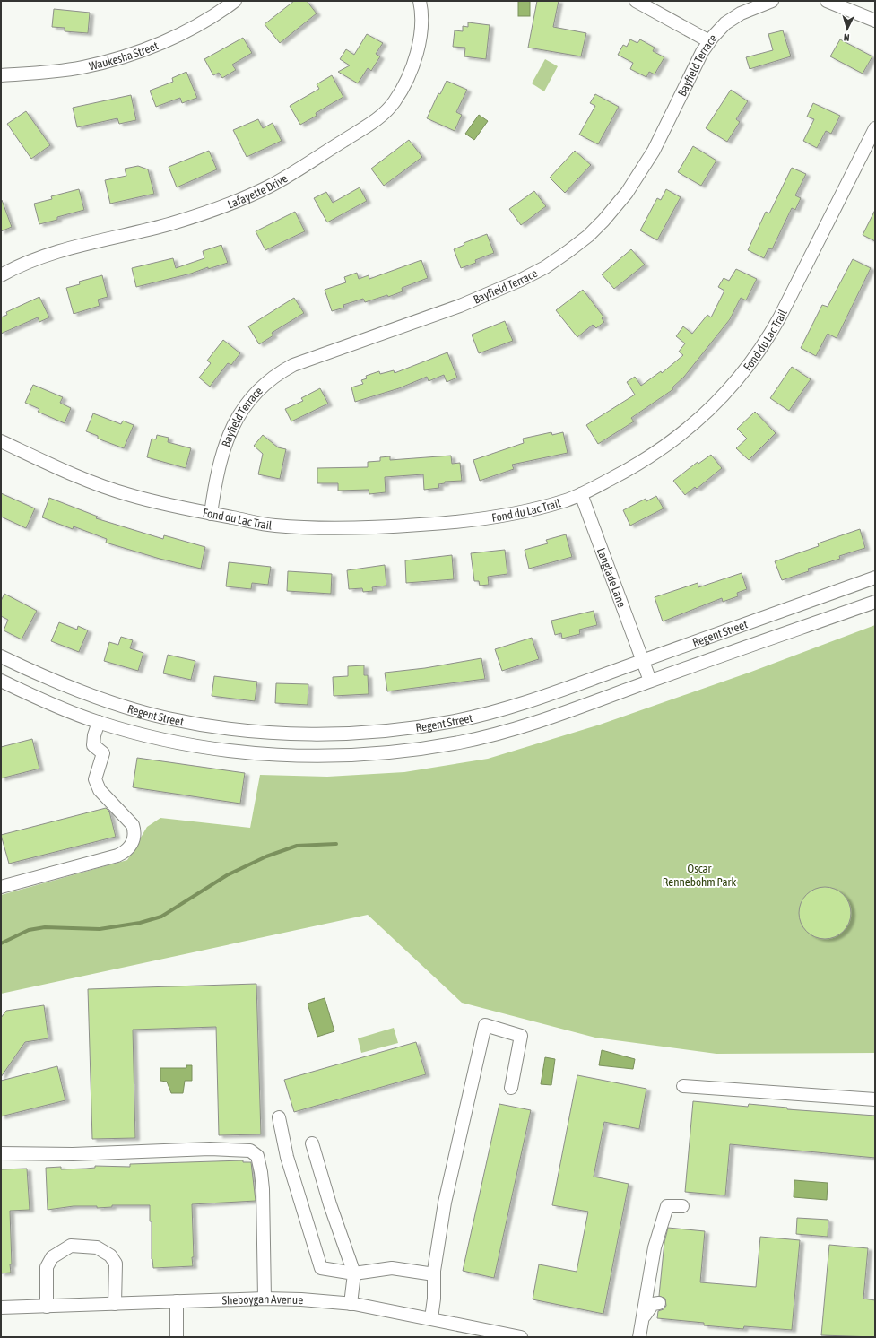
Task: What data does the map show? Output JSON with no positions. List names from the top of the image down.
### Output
{
  "streets": {
    "street": [
      "Waukesha Street",
      "Bayfield Terrace",
      "Lafayette Drive",
      "Fond du Lac Trail",
      "Langlade Lane",
      "Regent Street",
      "Sheboygan Avenue"
    ]
  },
  "crossings": [
    ["Bayfield Terrace", "Fond du Lac Trail"],
    ["Fond du Lac Trail", "Langlade Lane"],
    ["Langlade Lane", "Regent Street"]
  ],
  "parks": ["Oscar Rennebohm Park"],
  "north": "bottom"
}
